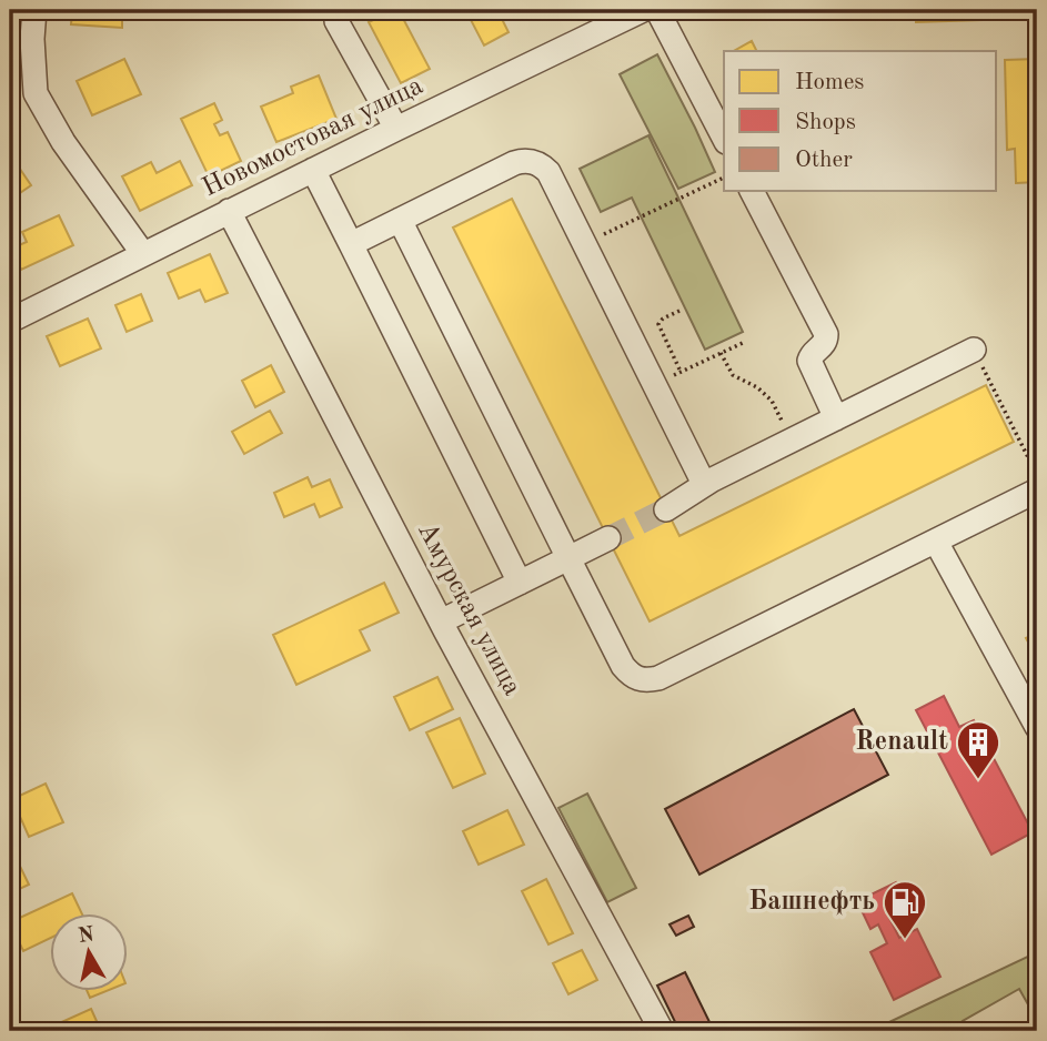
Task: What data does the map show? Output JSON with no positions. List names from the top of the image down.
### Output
{
  "streets": {
    "street": ["Новомостовая улица", "Амурская улица"]
  },
  "crossings": [
    ["Новомостовая улица", "Амурская улица"]
  ],
  "places": {
    "building": ["Renault"],
    "fuel station": ["Башнефть"]
  },
  "legend": ["Homes", "Shops", "Other"],
  "north": "top"
}
